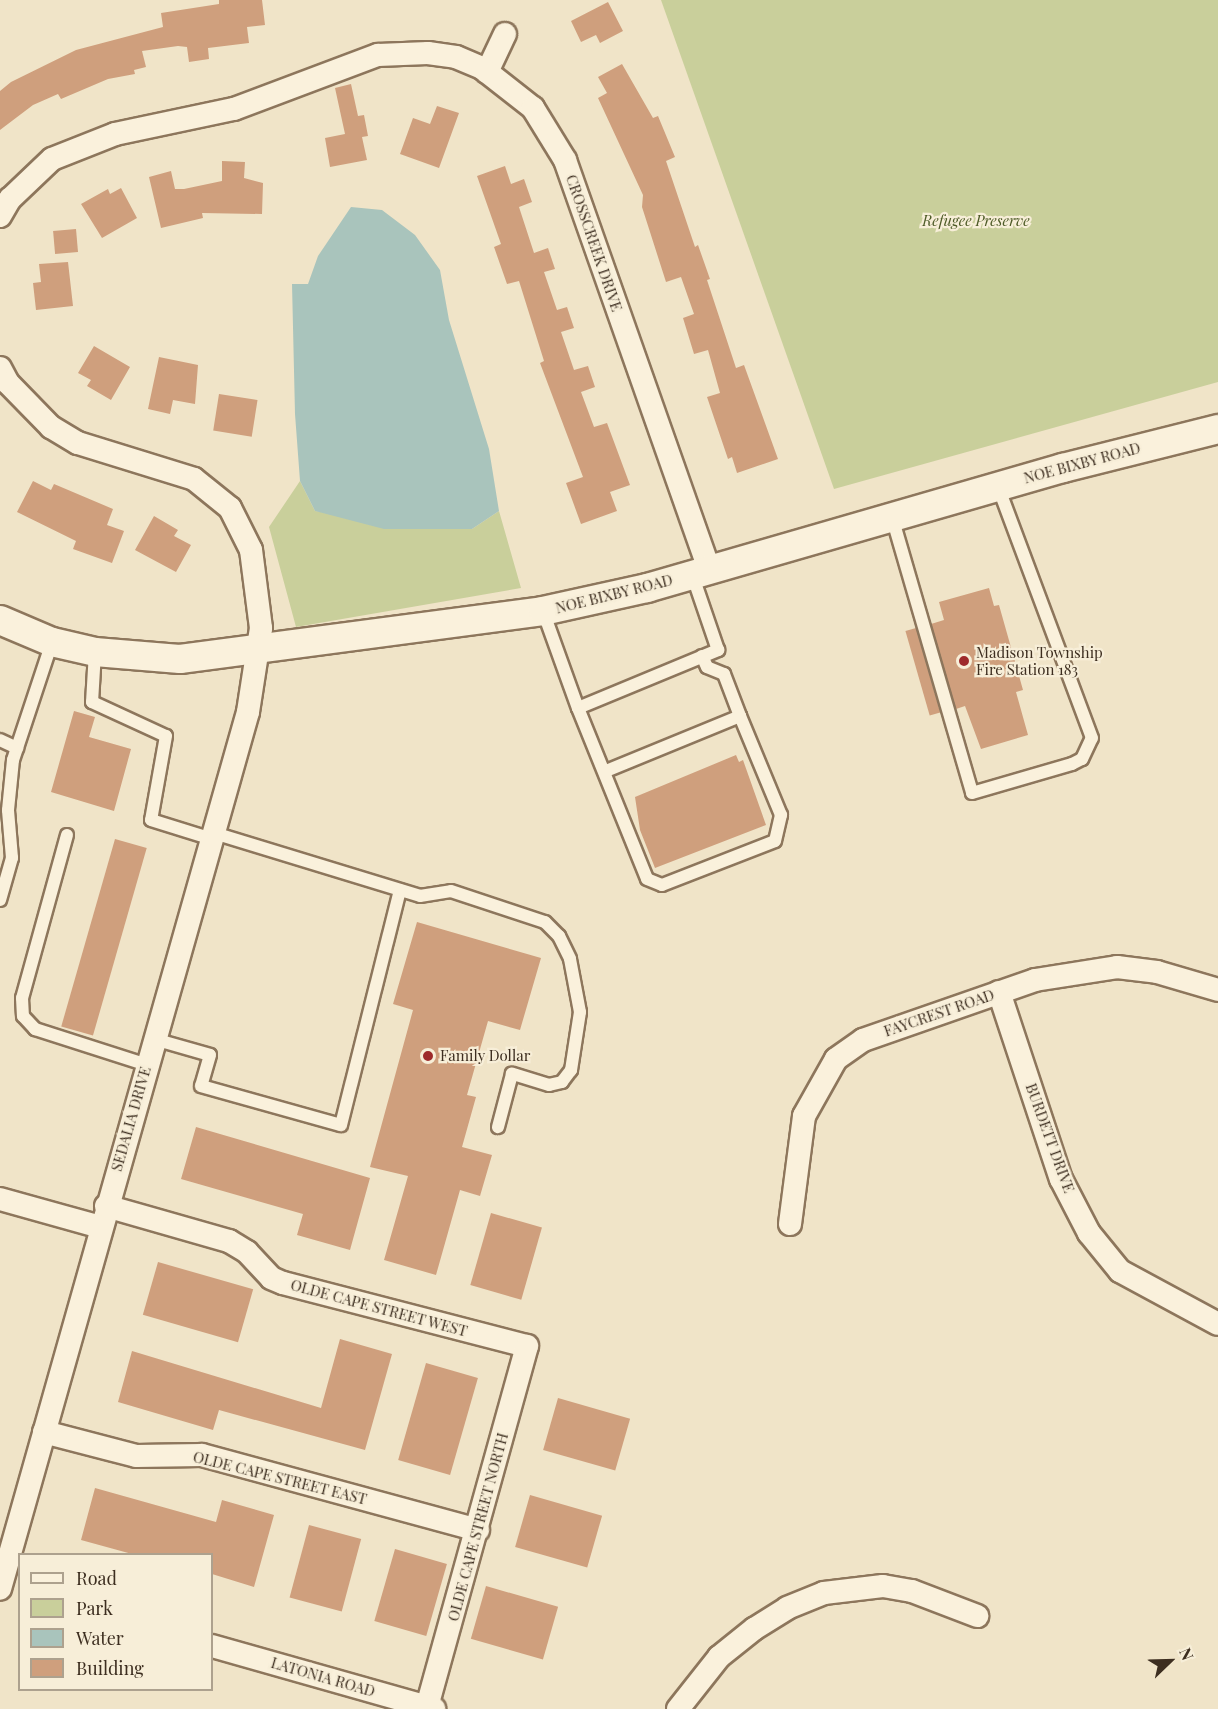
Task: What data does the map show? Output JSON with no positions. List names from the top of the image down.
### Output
{
  "streets": {
    "street": [
      "CROSSCREEK DRIVE",
      "NOE BIXBY ROAD",
      "FAYCREST ROAD",
      "SEDALIA DRIVE",
      "BURDETT DRIVE",
      "OLDE CAPE STREET WEST",
      "OLDE CAPE STREET EAST",
      "OLDE CAPE STREET NORTH",
      "LATONIA ROAD"
    ]
  },
  "crossings": [
    ["CROSSCREEK DRIVE", "NOE BIXBY ROAD"],
    ["NOE BIXBY ROAD", "SEDALIA DRIVE"],
    ["FAYCREST ROAD", "BURDETT DRIVE"],
    ["SEDALIA DRIVE", "OLDE CAPE STREET WEST"],
    ["SEDALIA DRIVE", "OLDE CAPE STREET EAST"],
    ["OLDE CAPE STREET WEST", "OLDE CAPE STREET NORTH"],
    ["OLDE CAPE STREET EAST", "OLDE CAPE STREET NORTH"],
    ["OLDE CAPE STREET NORTH", "LATONIA ROAD"]
  ],
  "parks": ["Refugee Preserve"],
  "places": ["Madison Township Fire Station 183", "Family Dollar"],
  "legend": [
    "Road",
    "Park",
    "Water",
    "Building"
  ],
  "north": "top right"
}
